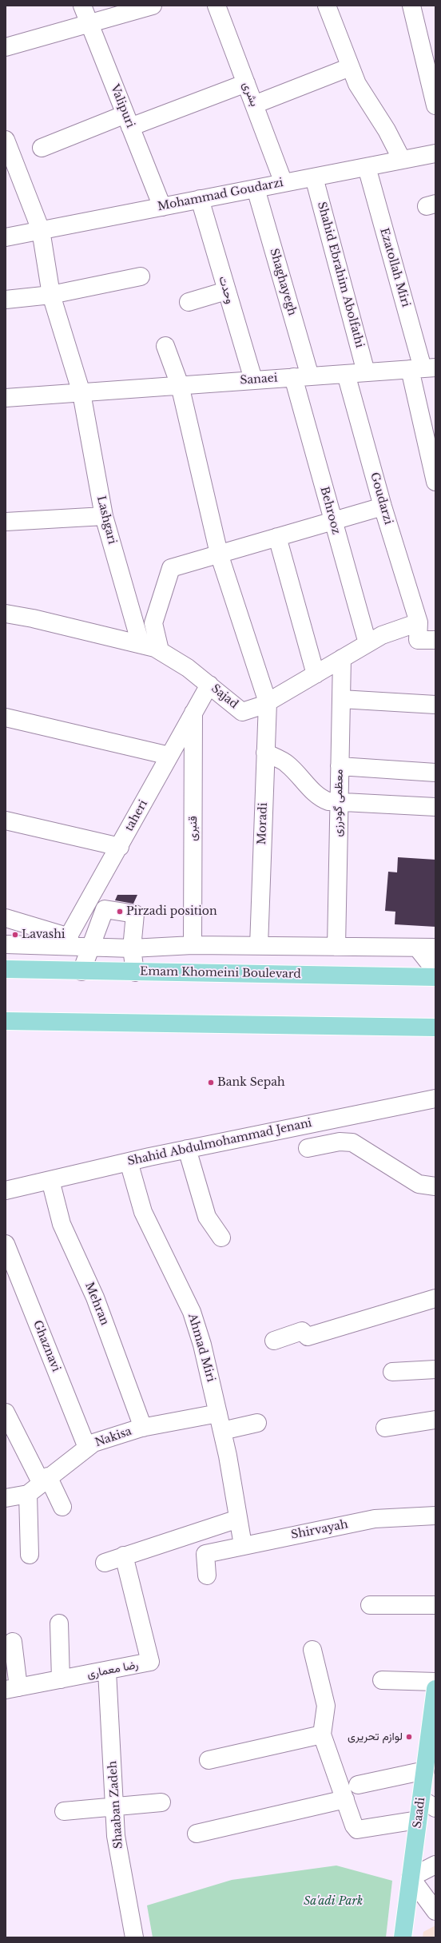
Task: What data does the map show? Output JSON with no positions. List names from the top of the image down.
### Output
{
  "streets": {
    "main road": ["Emam Khomeini Boulevard", "Saadi"],
    "street": [
      "بشری",
      "Valipuri",
      "Mohammad Goudarzi",
      "Ezatollah Miri",
      "Shahid Ebrahim Abolfathi",
      "Shaghayegh",
      "وحدت",
      "Sanaei",
      "Goudarzi",
      "Behrooz",
      "Lashgari",
      "Sajad",
      "معظمی گودرزی",
      "taheri",
      "Moradi",
      "قنبری",
      "Shahid Abdulmohammad Jenani",
      "Mehran",
      "Ghaznavi",
      "Ahmad Miri",
      "Nakisa",
      "Shirvayah",
      "رضا معماری",
      "Shaaban Zadeh"
    ]
  },
  "crossings": [
    ["بشری", "Mohammad Goudarzi"],
    ["Valipuri", "Mohammad Goudarzi"],
    ["Mohammad Goudarzi", "Ezatollah Miri"],
    ["Mohammad Goudarzi", "Shahid Ebrahim Abolfathi"],
    ["Mohammad Goudarzi", "Shaghayegh"],
    ["Mohammad Goudarzi", "وحدت"],
    ["Mohammad Goudarzi", "Lashgari"],
    ["Ezatollah Miri", "Sanaei"],
    ["Shahid Ebrahim Abolfathi", "Sanaei"],
    ["Shaghayegh", "Sanaei"],
    ["Shaghayegh", "Behrooz"],
    ["وحدت", "Sanaei"],
    ["Sanaei", "Goudarzi"],
    ["Sanaei", "Behrooz"],
    ["Sanaei", "Lashgari"],
    ["Goudarzi", "Sajad"],
    ["Behrooz", "Sajad"],
    ["Lashgari", "Sajad"],
    ["Sajad", "معظمی گودرزی"],
    ["Sajad", "taheri"],
    ["Sajad", "Moradi"],
    ["taheri", "قنبری"],
    ["Shahid Abdulmohammad Jenani", "Mehran"],
    ["Shahid Abdulmohammad Jenani", "Ahmad Miri"],
    ["Mehran", "Nakisa"],
    ["Ghaznavi", "Nakisa"],
    ["Ahmad Miri", "Nakisa"],
    ["Ahmad Miri", "Shirvayah"],
    ["رضا معماری", "Shaaban Zadeh"]
  ],
  "parks": ["Sa'adi Park"],
  "places": [
    "Pirzadi position",
    "Lavashi",
    "Bank Sepah",
    "لوازم تحریری"
  ]
}
